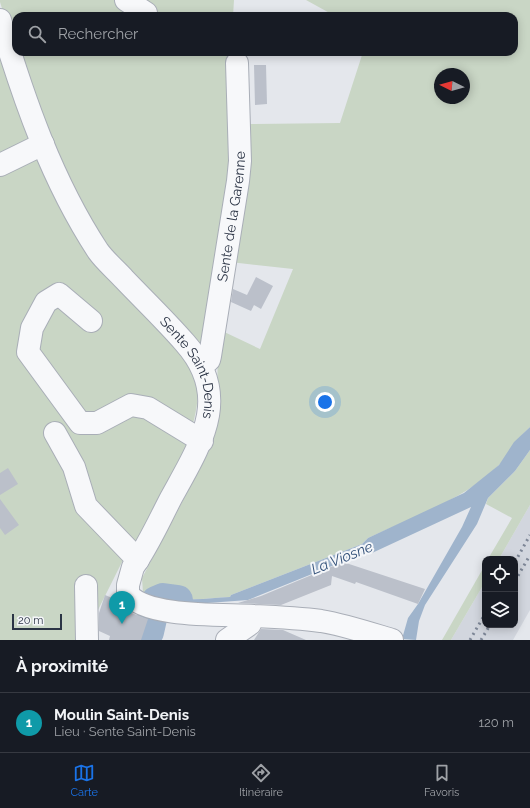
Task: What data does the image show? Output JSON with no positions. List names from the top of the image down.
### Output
{
  "streets": {
    "street": ["Sente de la Garenne", "Sente Saint-Denis"]
  },
  "crossings": [
    ["Sente de la Garenne", "Sente Saint-Denis"]
  ],
  "water": ["La Viosne"],
  "scale_bar": "20 m",
  "north": "left",
  "page": {
    "search": "Rechercher",
    "pins": "1",
    "scale": "20 m",
    "heading": "À proximité",
    "list": [
      {
        "mark": "1",
        "name": "Moulin Saint-Denis",
        "note": "Lieu · Sente Saint-Denis",
        "value": "120 m"
      }
    ],
    "nav": ["Carte", "Itinéraire", "Favoris"]
  }
}
